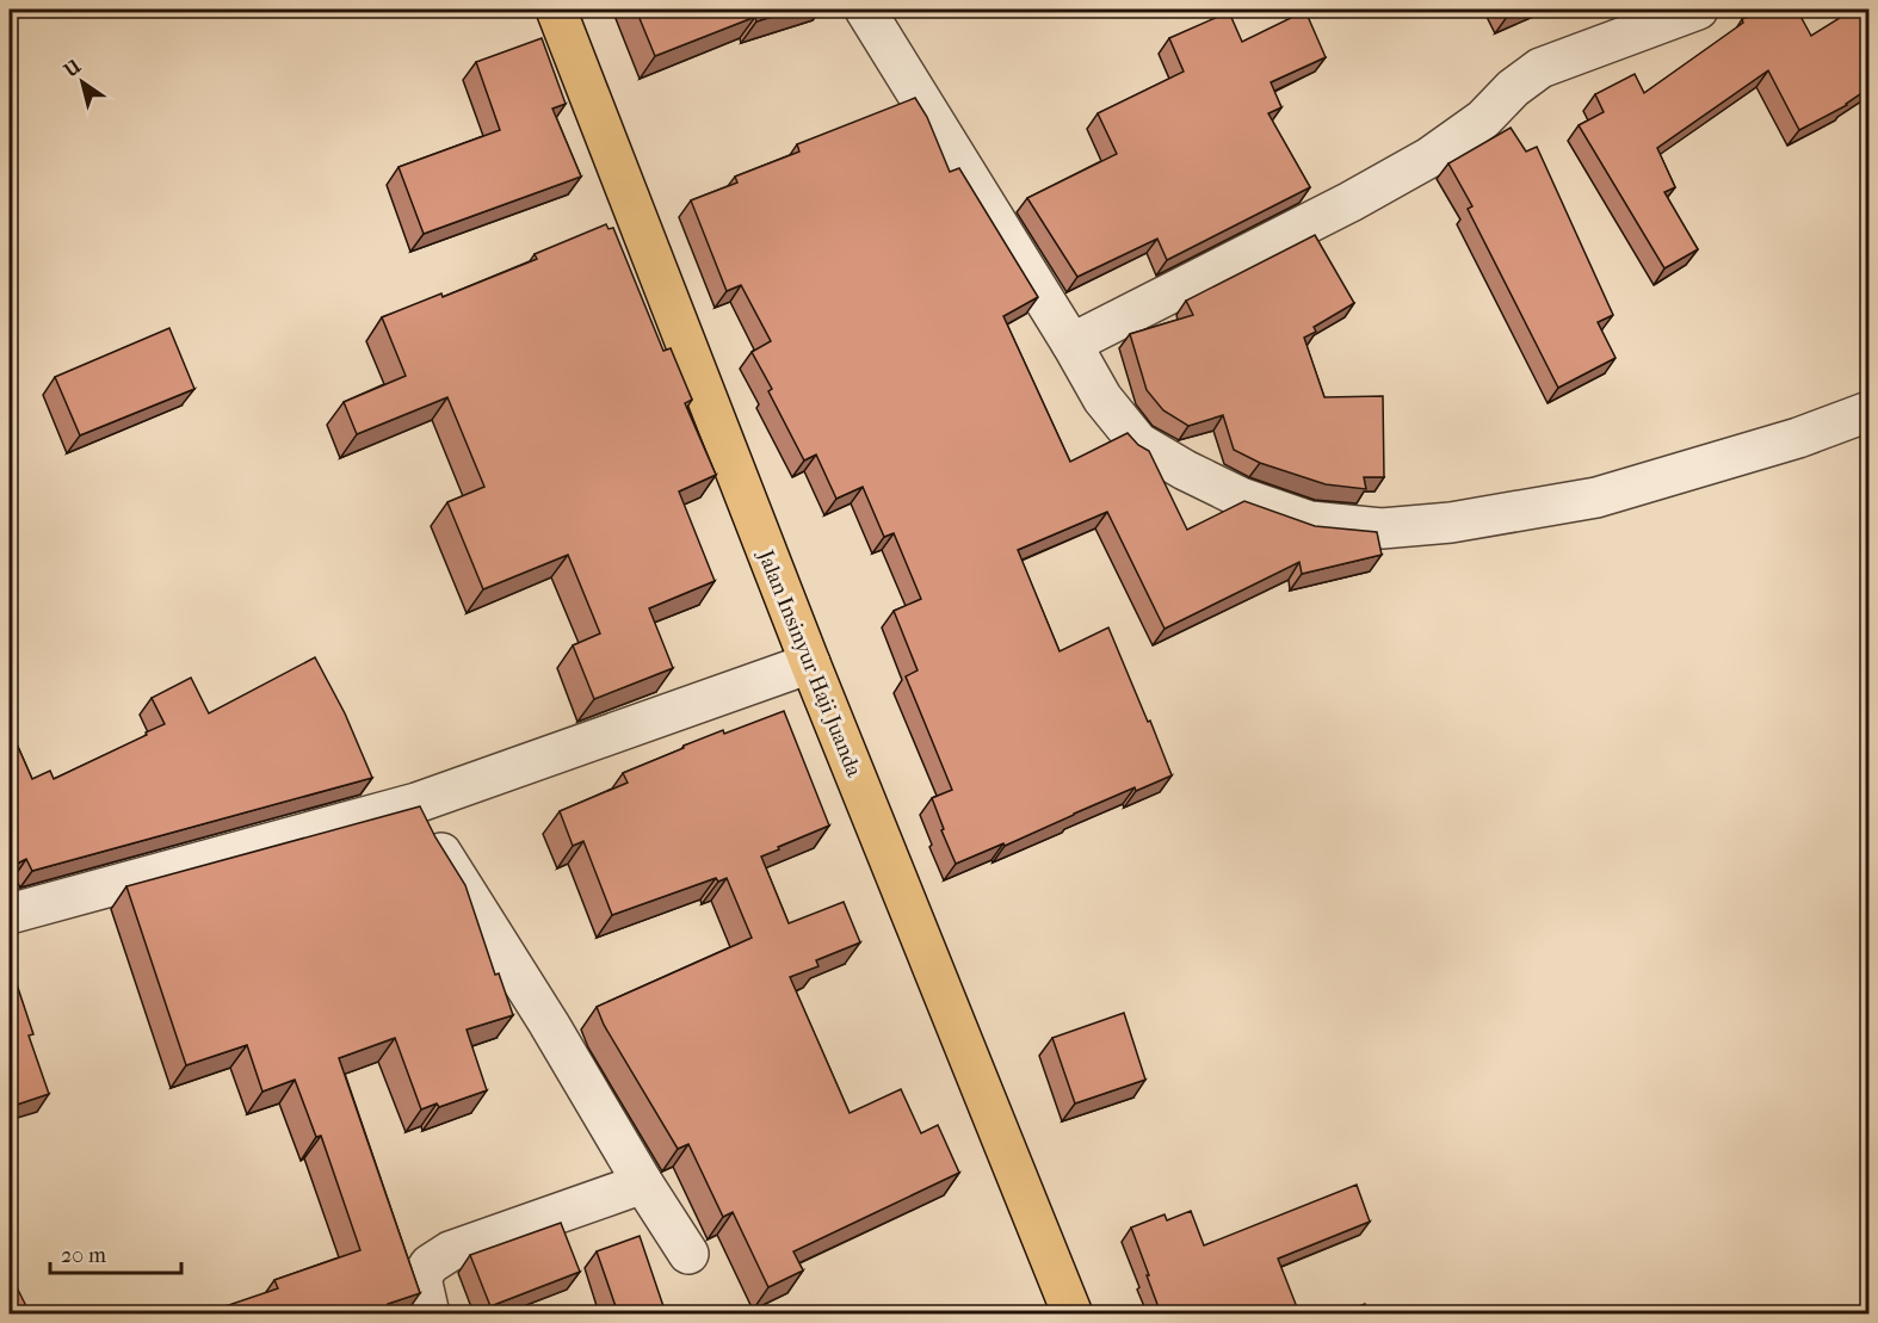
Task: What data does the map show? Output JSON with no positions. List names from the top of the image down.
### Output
{
  "streets": {
    "main road": ["Jalan Insinyur Haji Juanda"]
  },
  "scale_bar": "20 m",
  "north": "top left"
}
